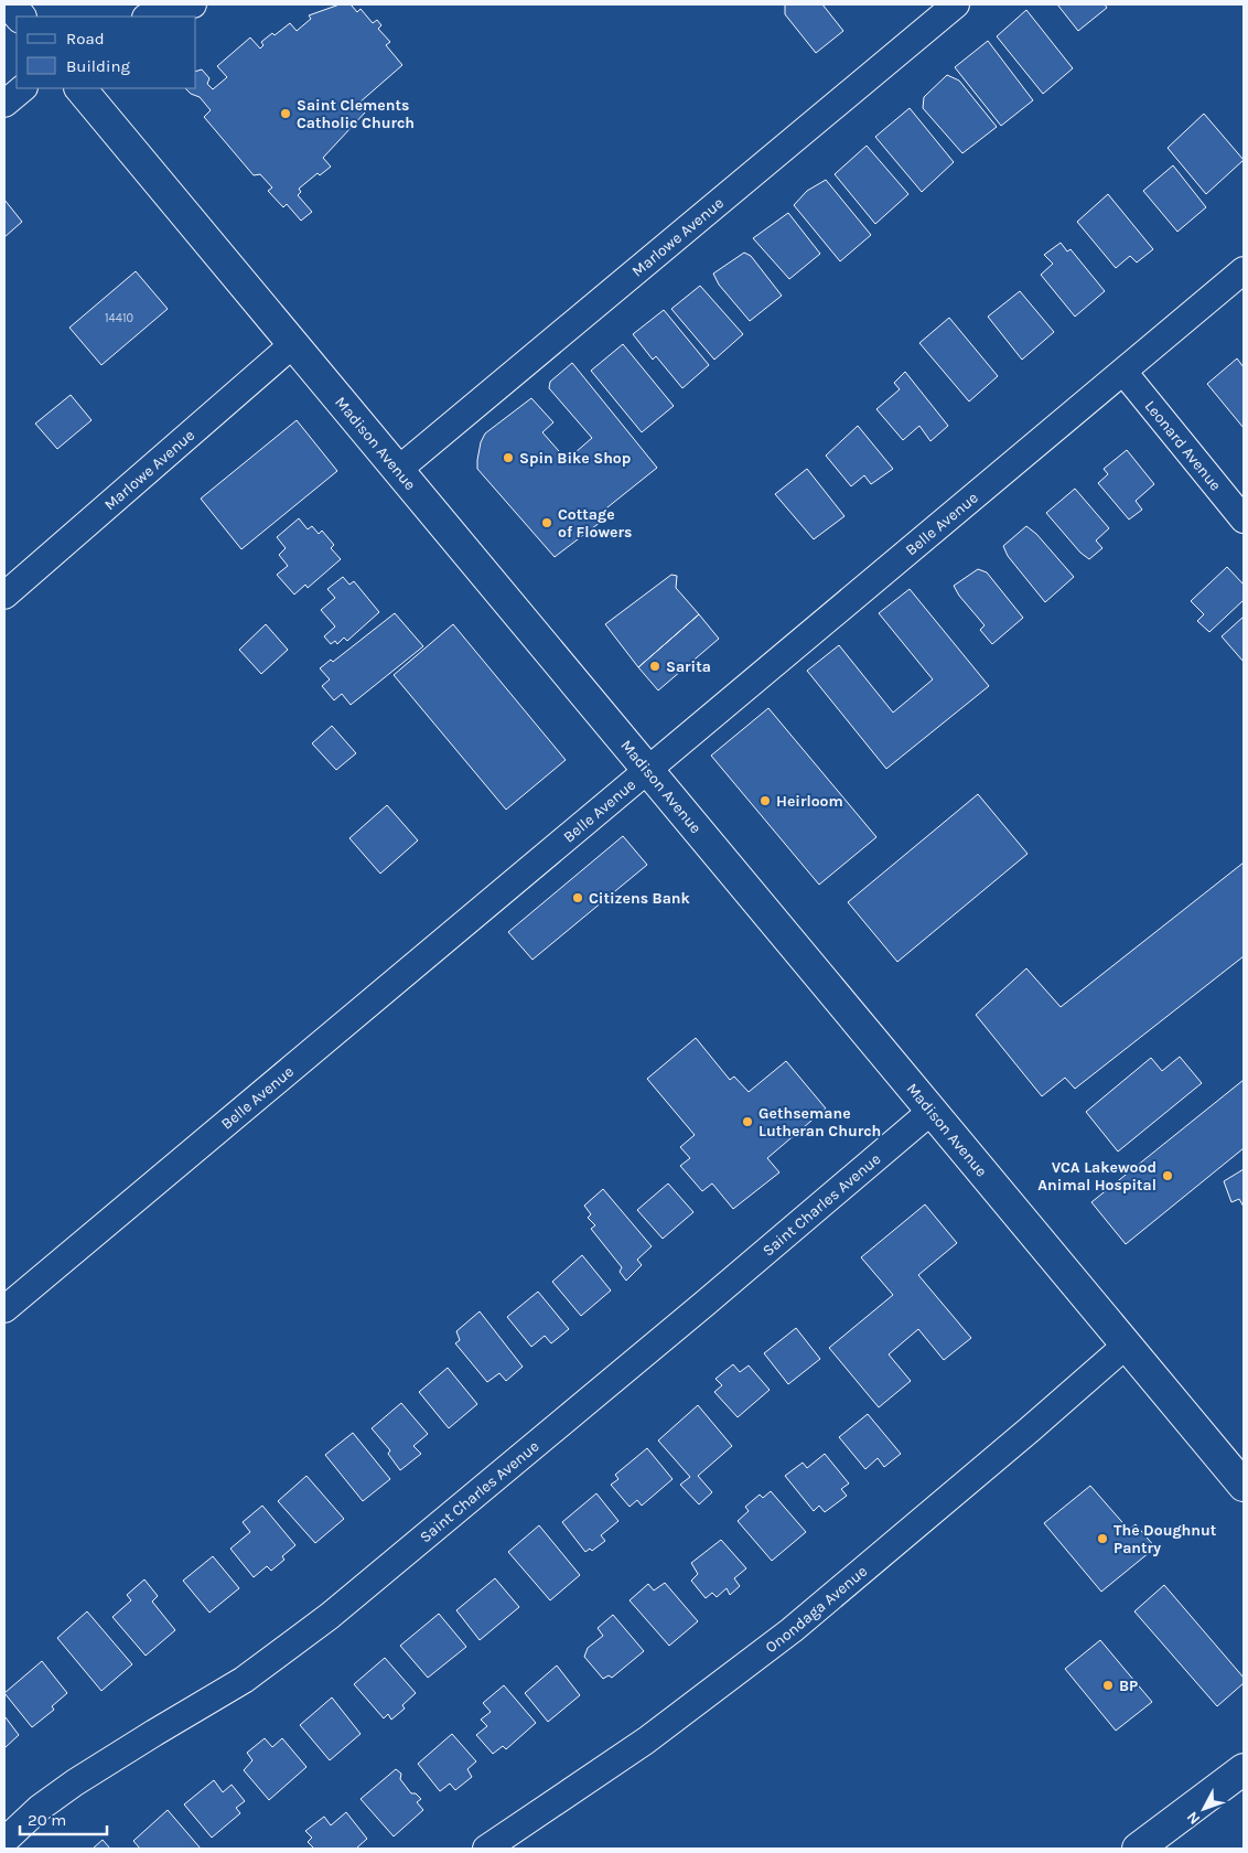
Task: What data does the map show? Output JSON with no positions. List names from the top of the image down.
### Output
{
  "streets": {
    "main road": ["Madison Avenue"],
    "street": [
      "Marlowe Avenue",
      "Leonard Avenue",
      "Belle Avenue",
      "Saint Charles Avenue",
      "Onondaga Avenue"
    ]
  },
  "crossings": [
    ["Marlowe Avenue", "Madison Avenue"],
    ["Madison Avenue", "Belle Avenue"],
    ["Madison Avenue", "Saint Charles Avenue"],
    ["Madison Avenue", "Onondaga Avenue"],
    ["Leonard Avenue", "Belle Avenue"]
  ],
  "places": [
    "Saint Clements Catholic Church",
    "Spin Bike Shop",
    "Cottage of Flowers",
    "Sarita",
    "Heirloom",
    "Citizens Bank",
    "Gethsemane Lutheran Church",
    "VCA Lakewood Animal Hospital",
    "The Doughnut Pantry",
    "BP"
  ],
  "house_numbers": ["14410"],
  "legend": ["Road", "Building"],
  "scale_bar": "20 m",
  "north": "bottom left"
}
